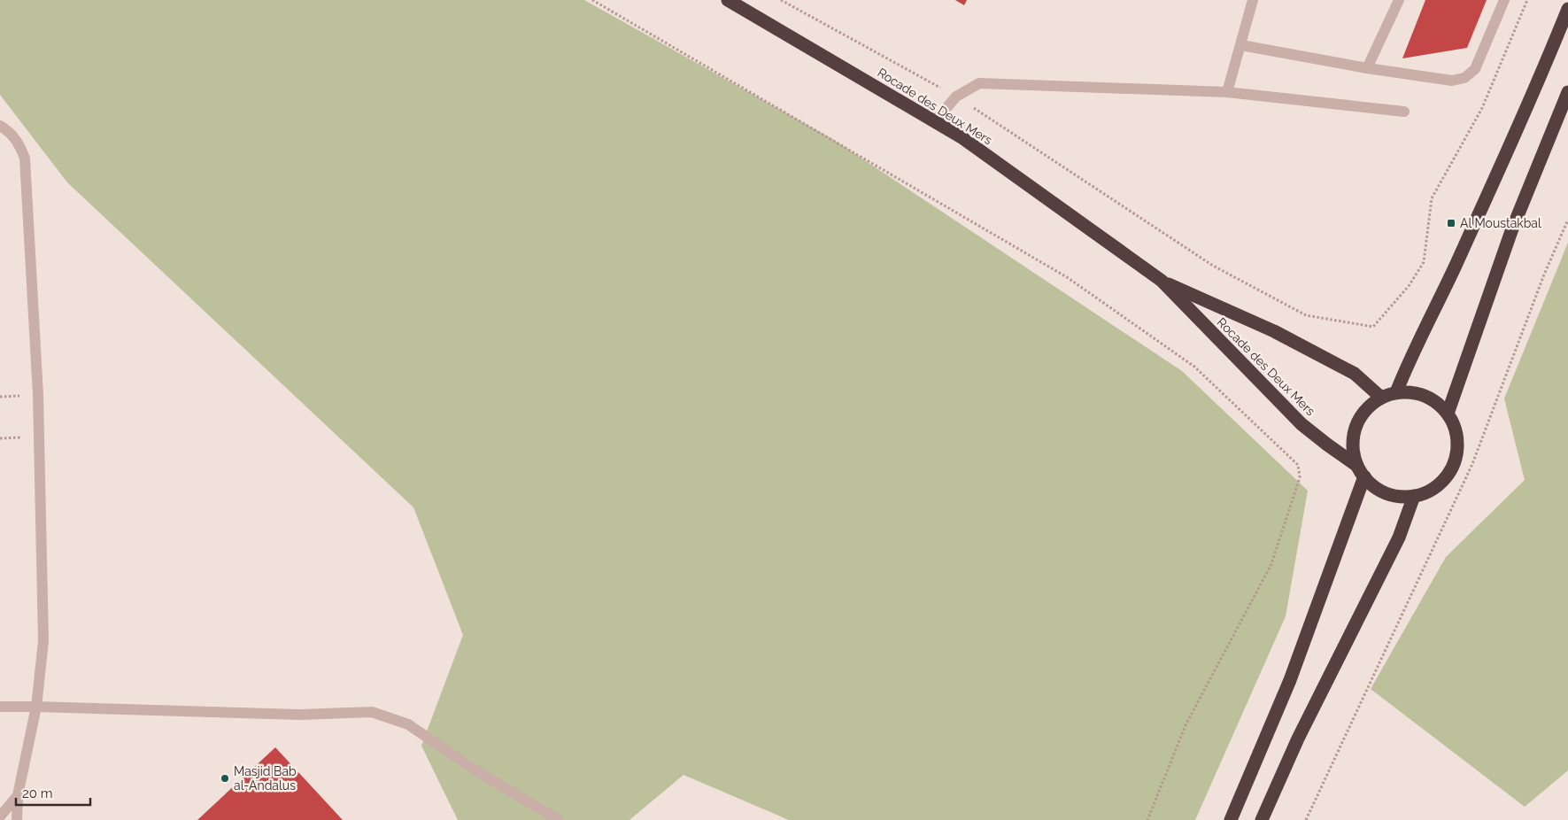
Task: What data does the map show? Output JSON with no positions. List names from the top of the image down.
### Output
{
  "streets": {
    "highway": ["Rocade des Deux Mers"]
  },
  "places": {
    "transit": ["Al Moustakbal"],
    "other": ["Masjid Bab al-Andalus"]
  },
  "scale_bar": "20 m"
}
